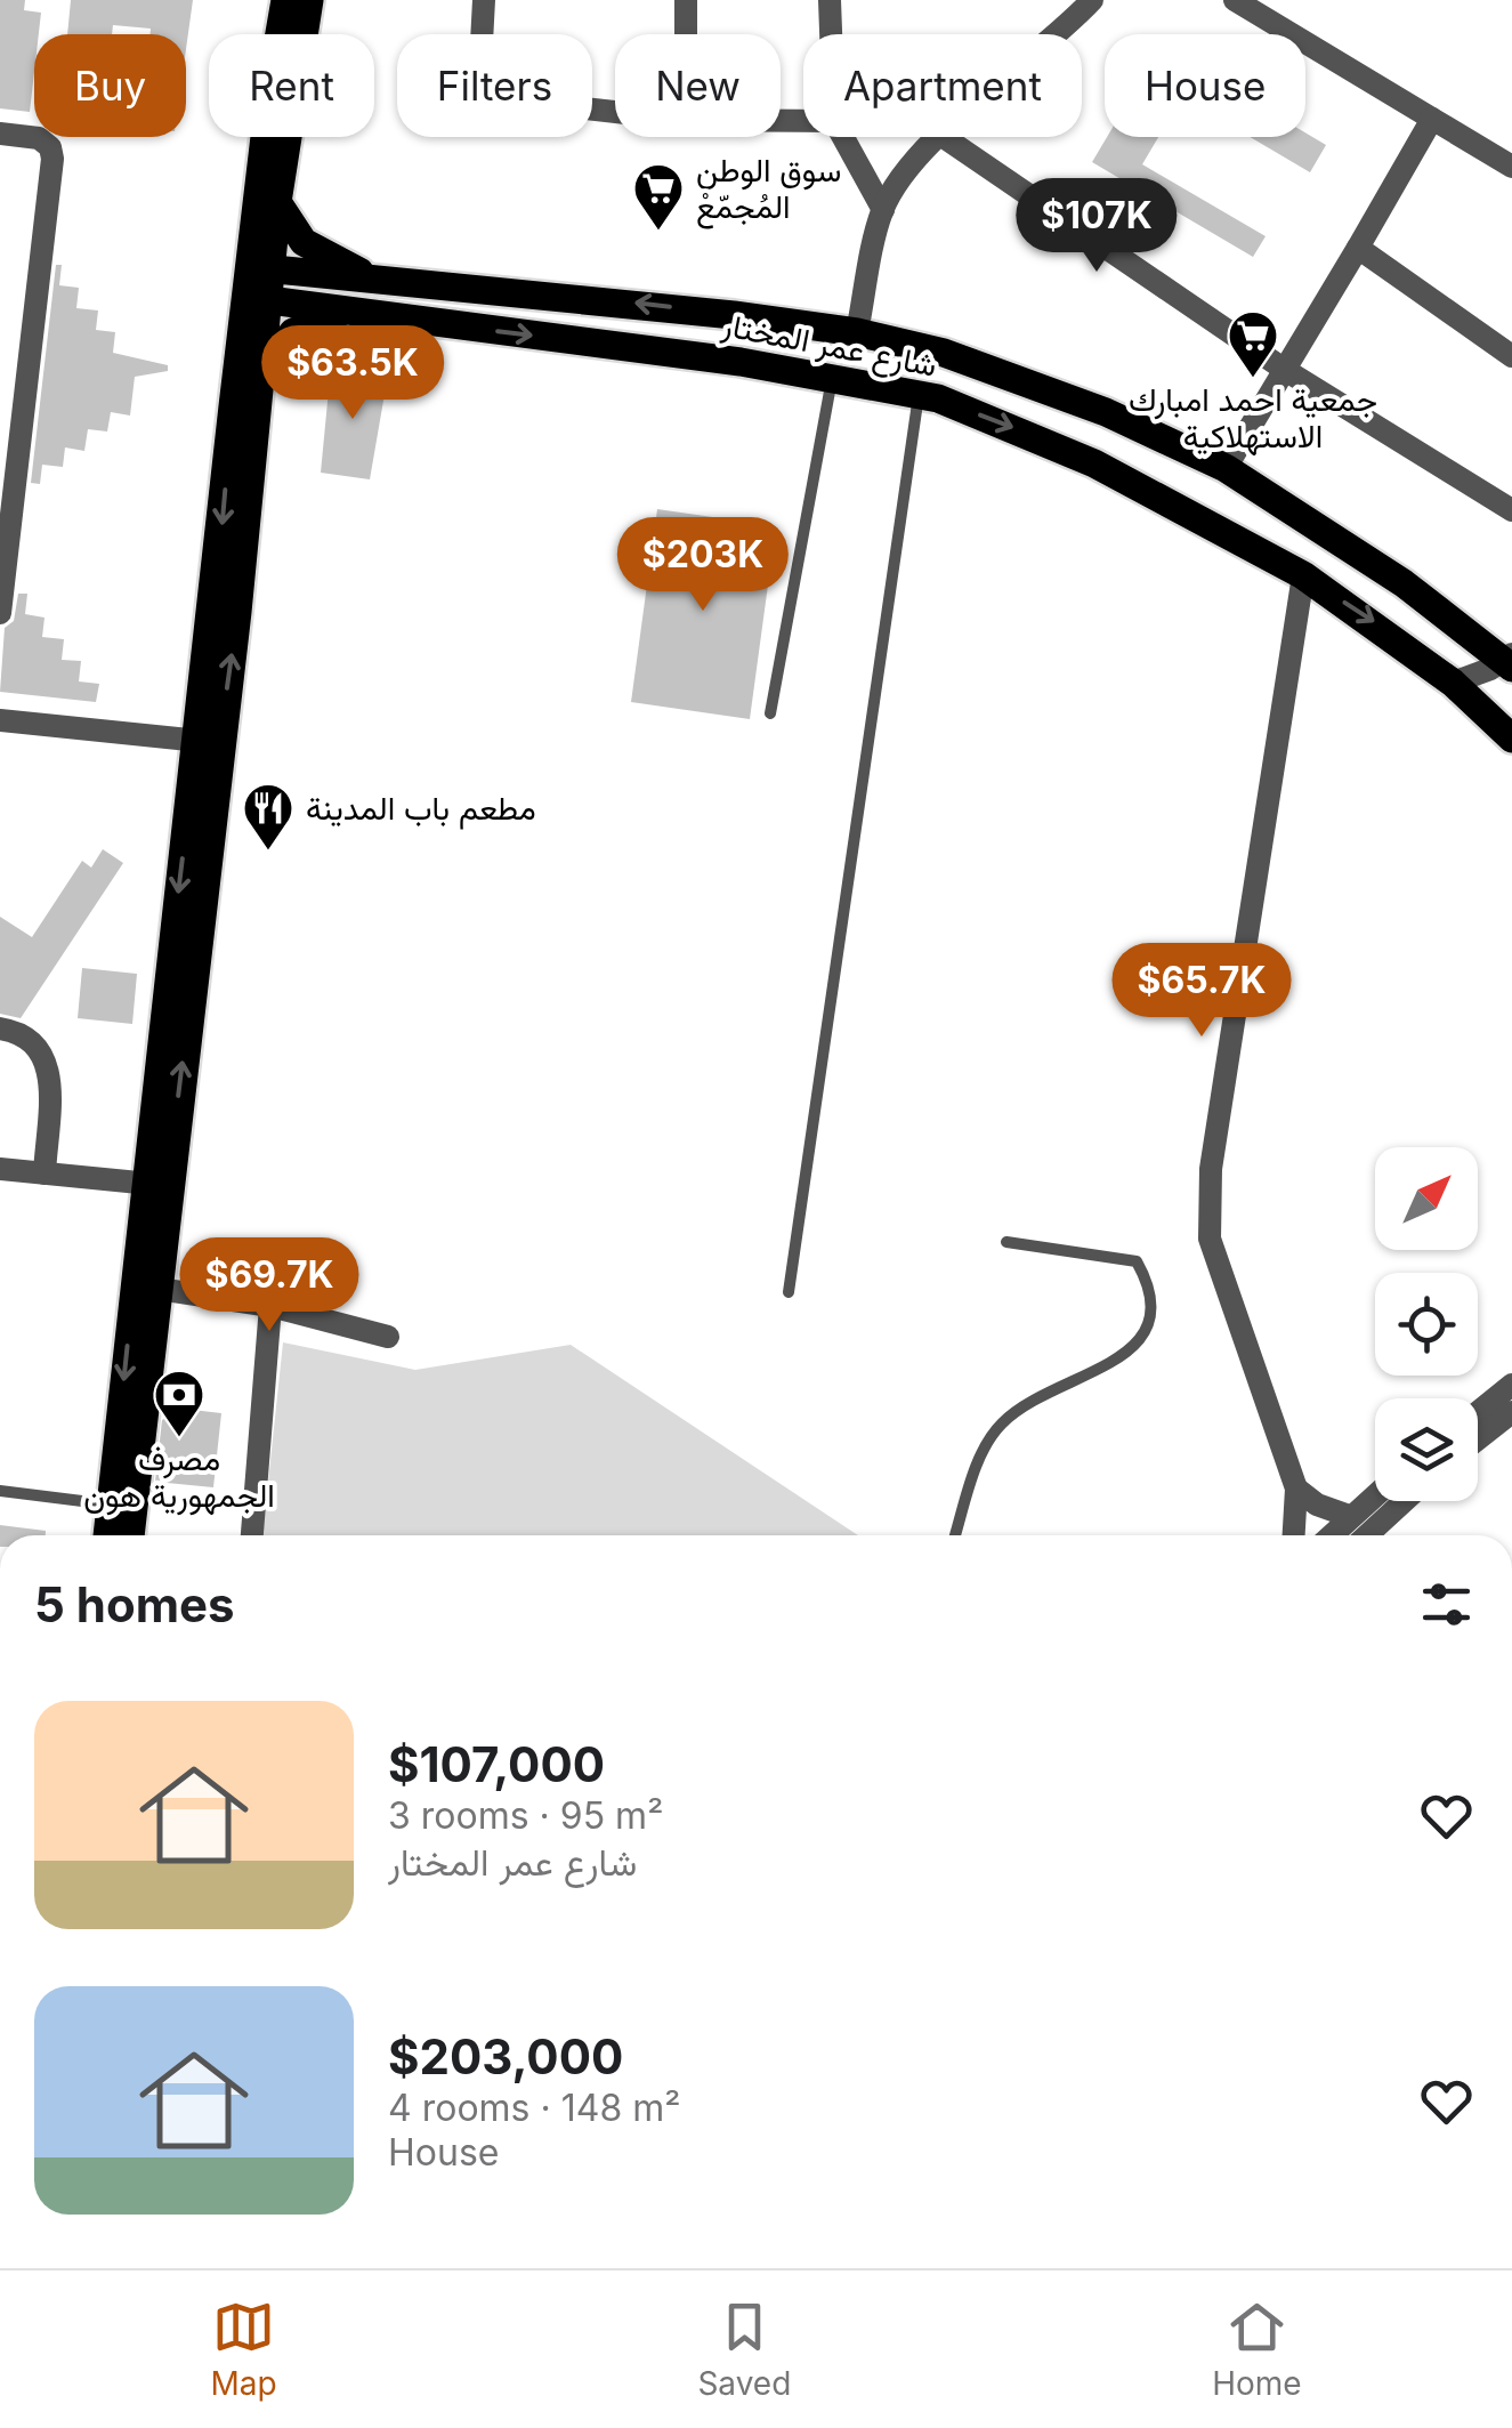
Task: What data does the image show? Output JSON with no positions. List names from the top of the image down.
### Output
{
  "streets": {
    "main road": ["شارع عمر المختار"]
  },
  "places": {
    "supermarket": ["سوق الوطن المُجمّعْ", "جمعية احمد امبارك الاستهلاكية"],
    "restaurant": ["مطعم باب المدينة"],
    "bank": ["مصرف الجمهورية هون"]
  },
  "north": "top right",
  "page": {
    "chip": [
      "Buy",
      "Rent",
      "Filters",
      "New",
      "Apartment",
      "House"
    ],
    "price": [
      "$107K",
      "$63.5K",
      "$203K",
      "$65.7K",
      "$69.7K"
    ],
    "heading": "5 homes",
    "list": [
      {
        "name": "$107,000",
        "note": "3 rooms · 95 m² · شارع عمر المختار"
      },
      {
        "name": "$203,000",
        "note": "4 rooms · 148 m² · House"
      }
    ],
    "tabs": ["Map", "Saved", "Home"]
  }
}
